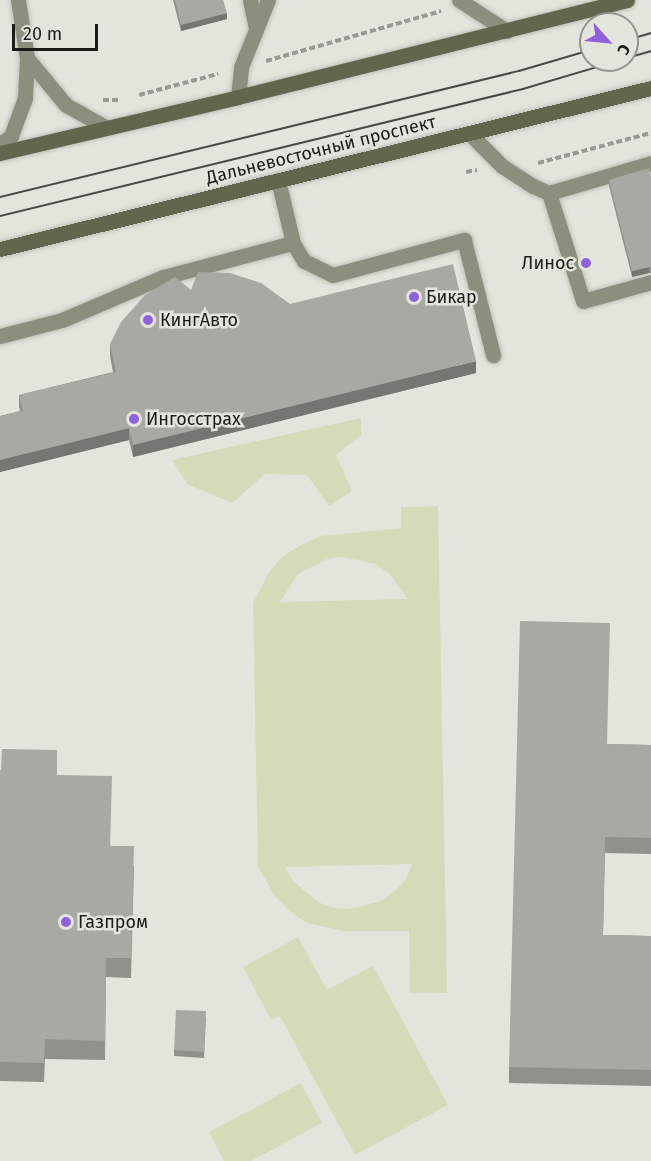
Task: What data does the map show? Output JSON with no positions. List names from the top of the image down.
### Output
{
  "streets": {
    "main road": ["Дальневосточный проспект"]
  },
  "places": [
    "Линос",
    "Бикар",
    "КингАвто",
    "Ингосстрах",
    "Газпром"
  ],
  "scale_bar": "20 m",
  "north": "bottom right"
}
